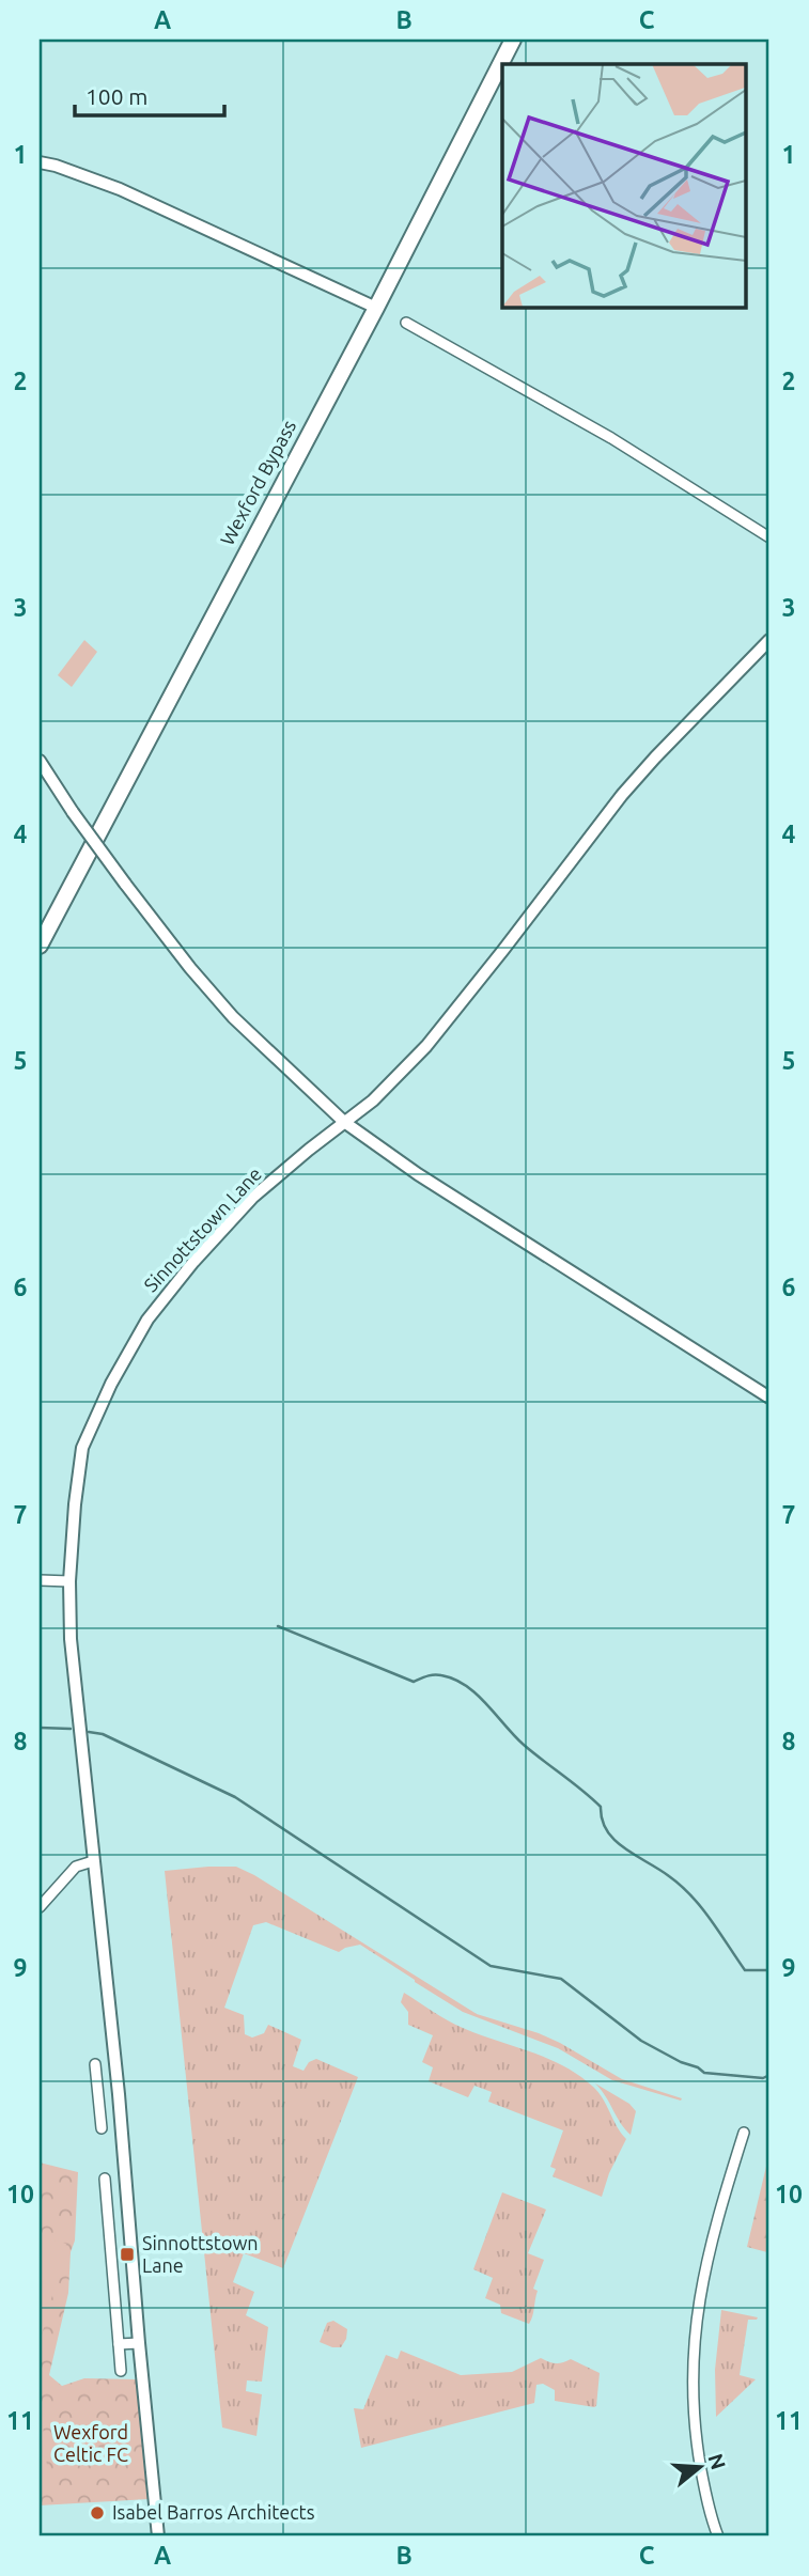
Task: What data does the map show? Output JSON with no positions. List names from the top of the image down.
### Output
{
  "streets": {
    "highway": ["Wexford Bypass"],
    "street": ["Sinnottstown Lane"]
  },
  "parks": ["Wexford Celtic FC"],
  "places": {
    "transit": ["Sinnottstown Lane"],
    "other": ["Isabel Barros Architects"]
  },
  "scale_bar": "100 m",
  "north": "right",
  "grid": {
    "columns": ["A", "B", "C"],
    "rows": [
      "1",
      "2",
      "3",
      "4",
      "5",
      "6",
      "7",
      "8",
      "9",
      "10",
      "11"
    ]
  }
}
